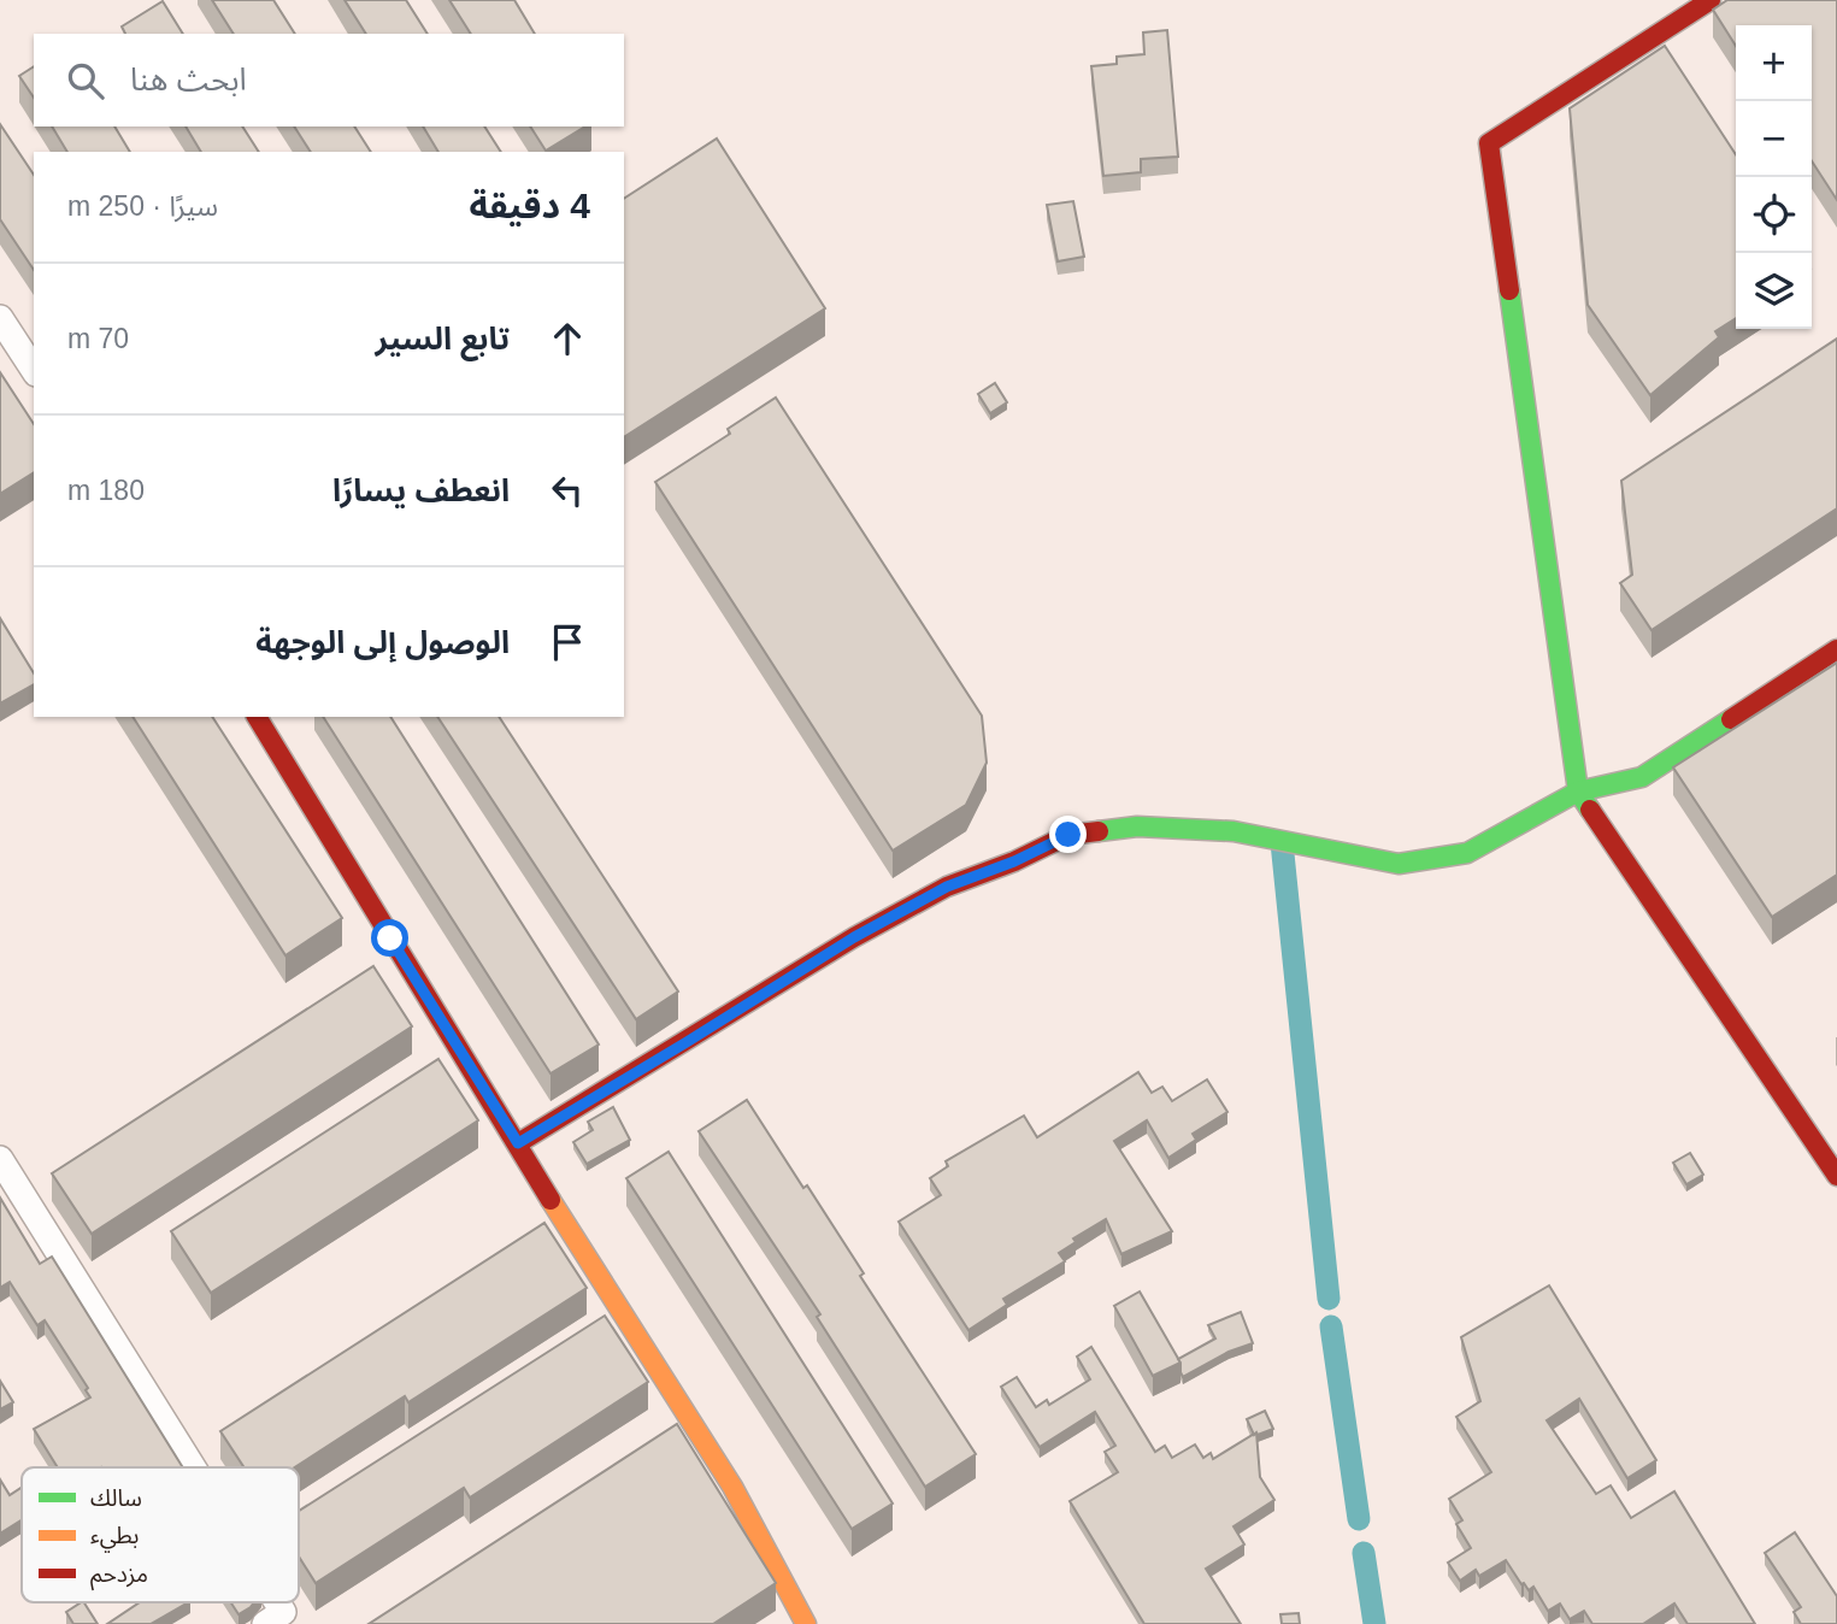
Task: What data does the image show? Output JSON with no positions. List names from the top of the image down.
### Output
{
  "legend": ["سالك", "بطيء", "مزدحم"],
  "page": {
    "map_buttons": ["+", "−"],
    "search": "ابحث هنا",
    "heading": ["4 دقيقة", "سيرًا · 250 m"],
    "list": [
      ["تابع السير", "70 m"],
      ["انعطف يسارًا", "180 m"],
      "الوصول إلى الوجهة"
    ]
  }
}
